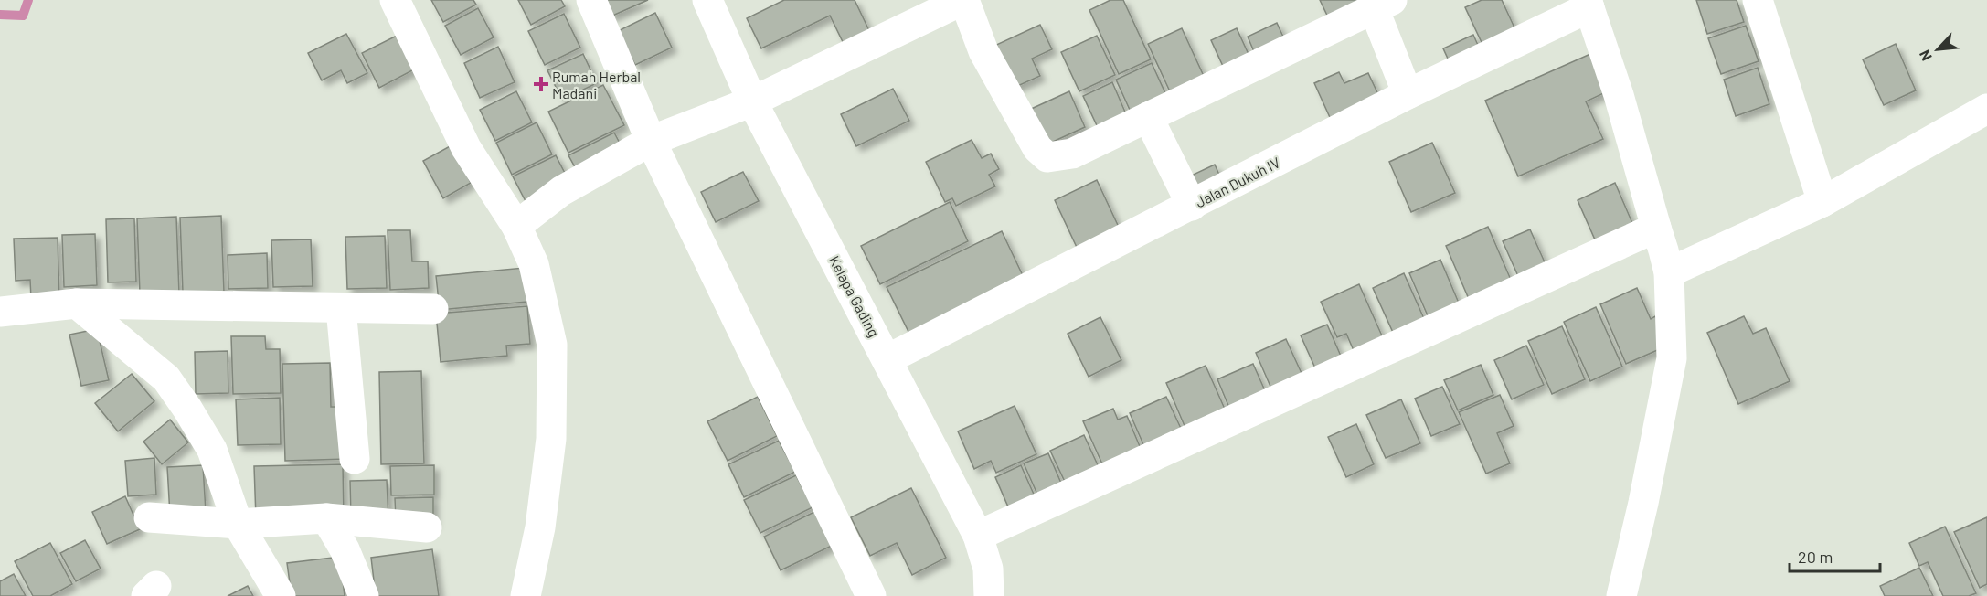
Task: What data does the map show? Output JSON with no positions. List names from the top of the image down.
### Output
{
  "streets": {
    "street": ["Jalan Dukuh IV", "Kelapa Gading"]
  },
  "crossings": [
    ["Jalan Dukuh IV", "Kelapa Gading"]
  ],
  "places": {
    "health": ["Rumah Herbal Madani"]
  },
  "scale_bar": "20 m",
  "north": "bottom left"
}
